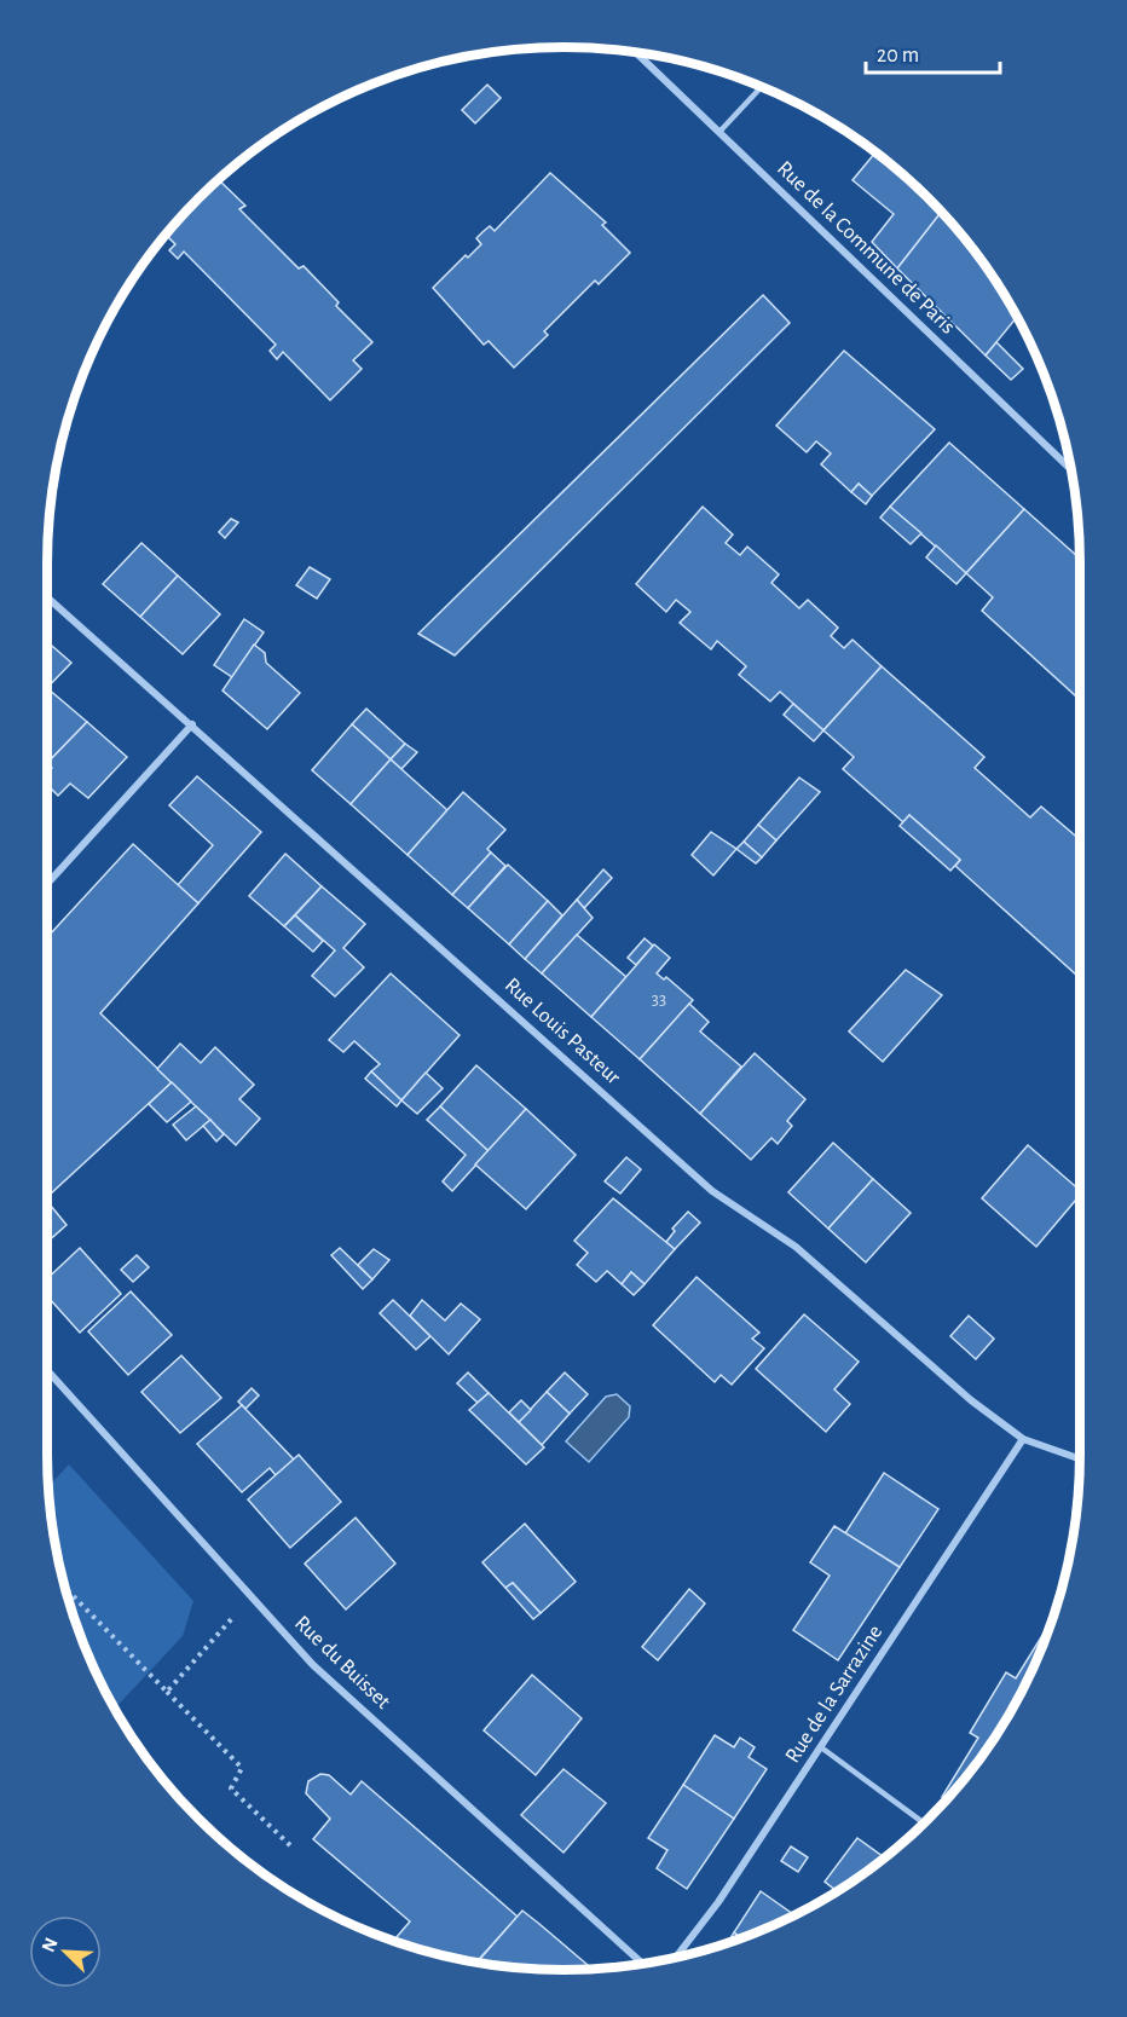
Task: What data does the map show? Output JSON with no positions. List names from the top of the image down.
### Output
{
  "streets": {
    "street": [
      "Rue de la Commune de Paris",
      "Rue Louis Pasteur",
      "Rue du Buisset",
      "Rue de la Sarrazine"
    ]
  },
  "crossings": [
    ["Rue Louis Pasteur", "Rue de la Sarrazine"]
  ],
  "house_numbers": ["33"],
  "scale_bar": "20 m",
  "north": "top left"
}
